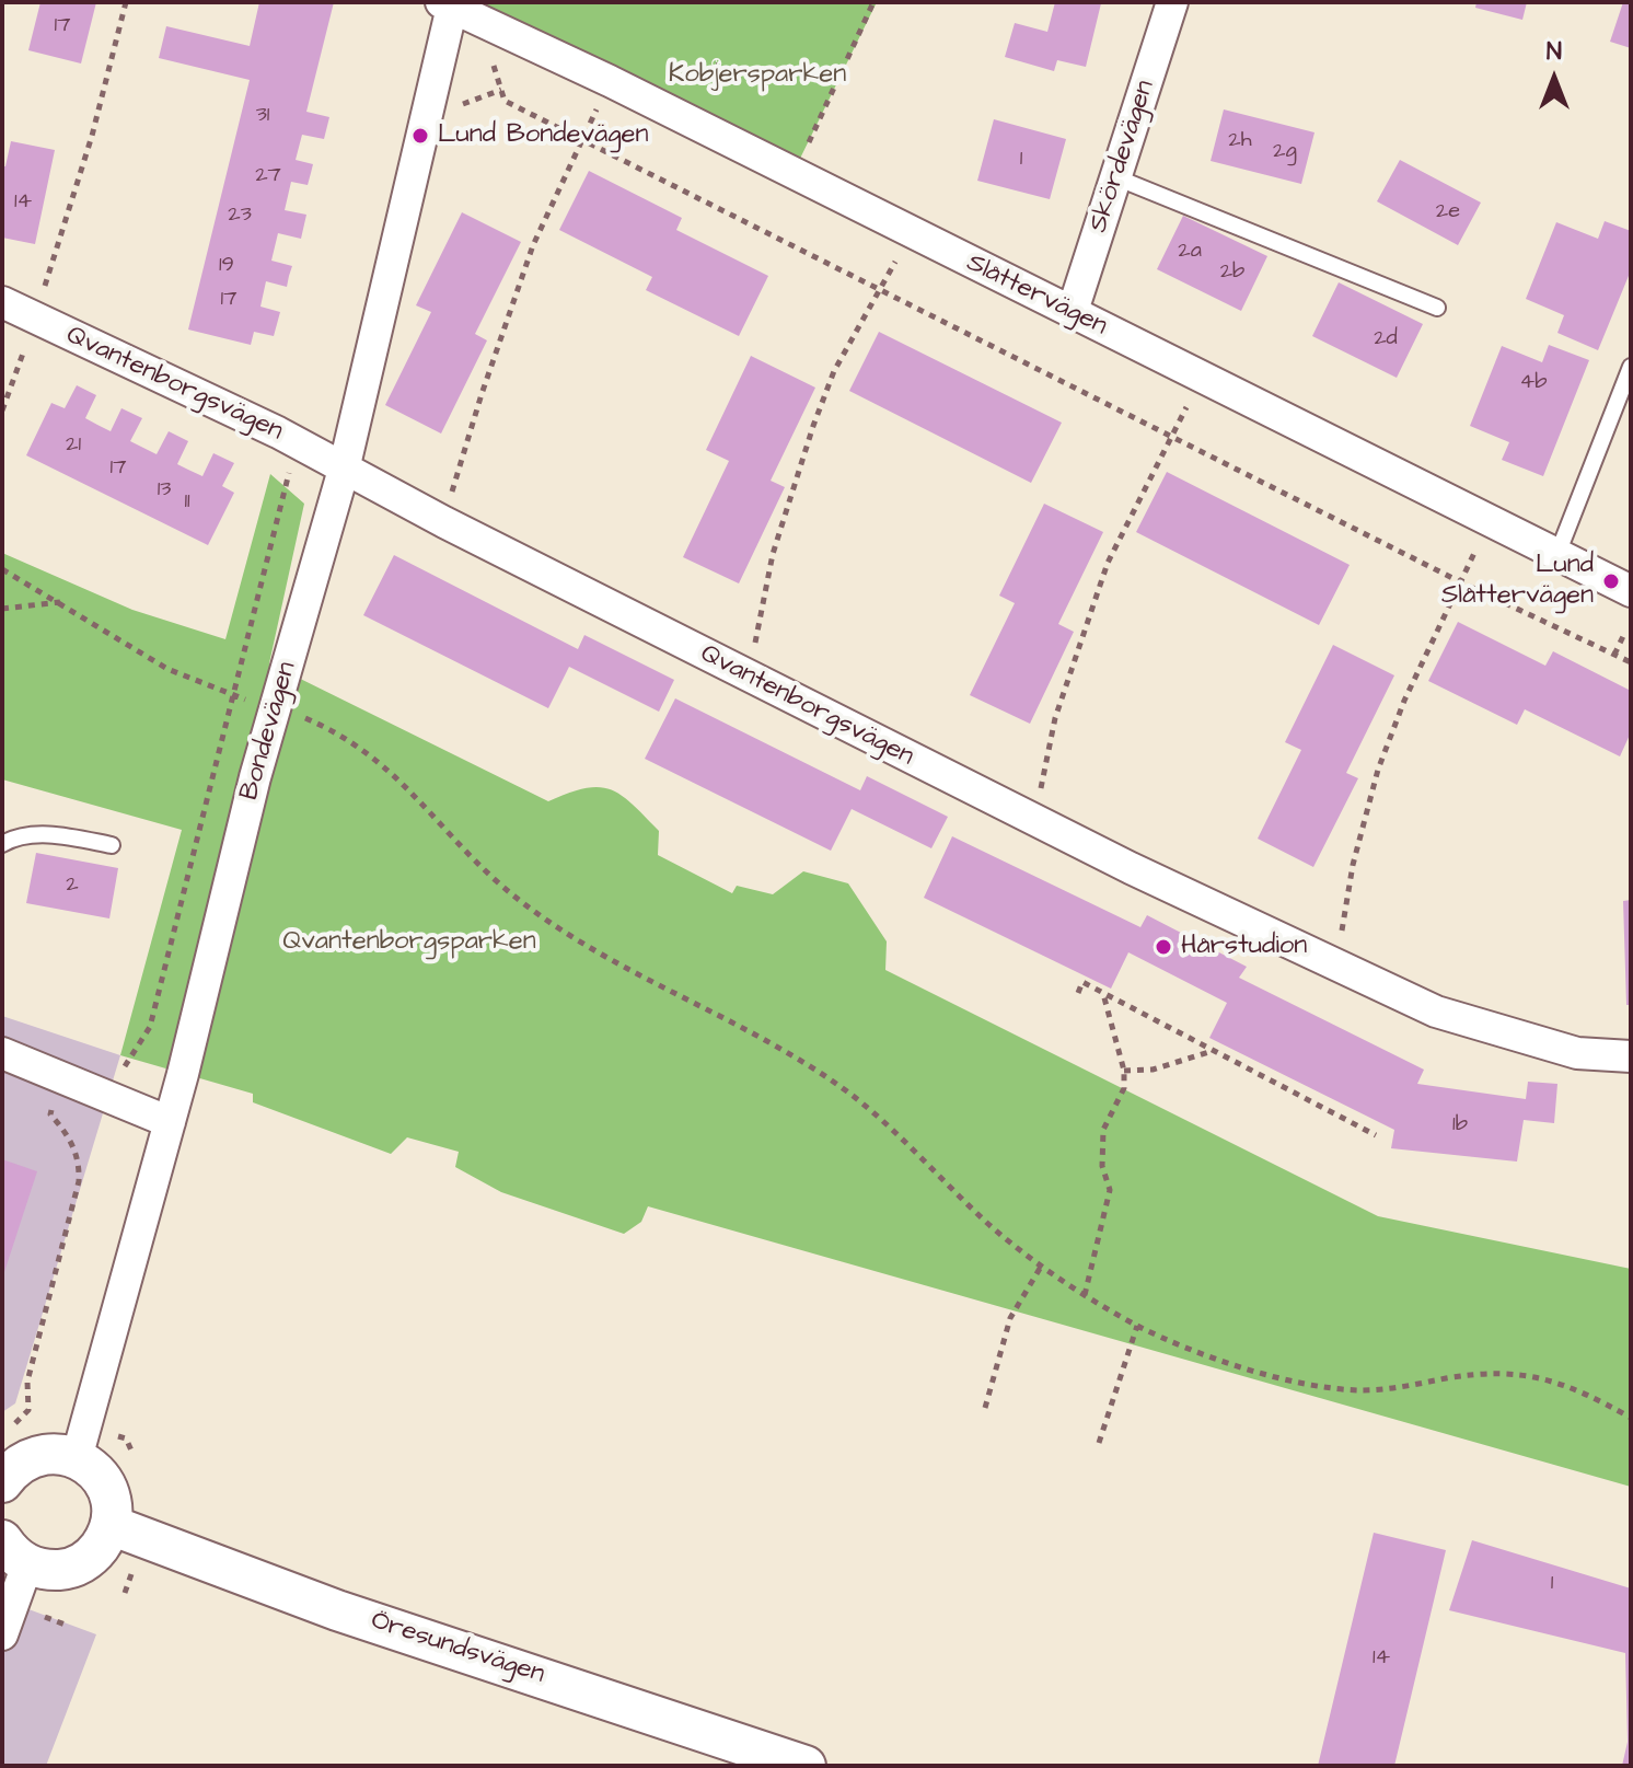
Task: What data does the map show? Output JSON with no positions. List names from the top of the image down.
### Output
{
  "streets": {
    "street": [
      "Skördevägen",
      "Slåttervägen",
      "Qvantenborgsvägen",
      "Bondevägen",
      "Öresundsvägen"
    ]
  },
  "crossings": [
    ["Skördevägen", "Slåttervägen"],
    ["Slåttervägen", "Bondevägen"],
    ["Qvantenborgsvägen", "Bondevägen"]
  ],
  "parks": ["Kobjersparken", "Qvantenborgsparken"],
  "places": ["Lund Bondevägen", "Lund Slåttervägen", "Hårstudion"],
  "house_numbers": [
    "17",
    "31",
    "2h",
    "2g",
    "1",
    "27",
    "14",
    "2e",
    "23",
    "2a",
    "19",
    "2b",
    "17",
    "2d",
    "4b",
    "21",
    "17",
    "13",
    "11",
    "2",
    "1b",
    "1",
    "14"
  ],
  "north": "top"
}
